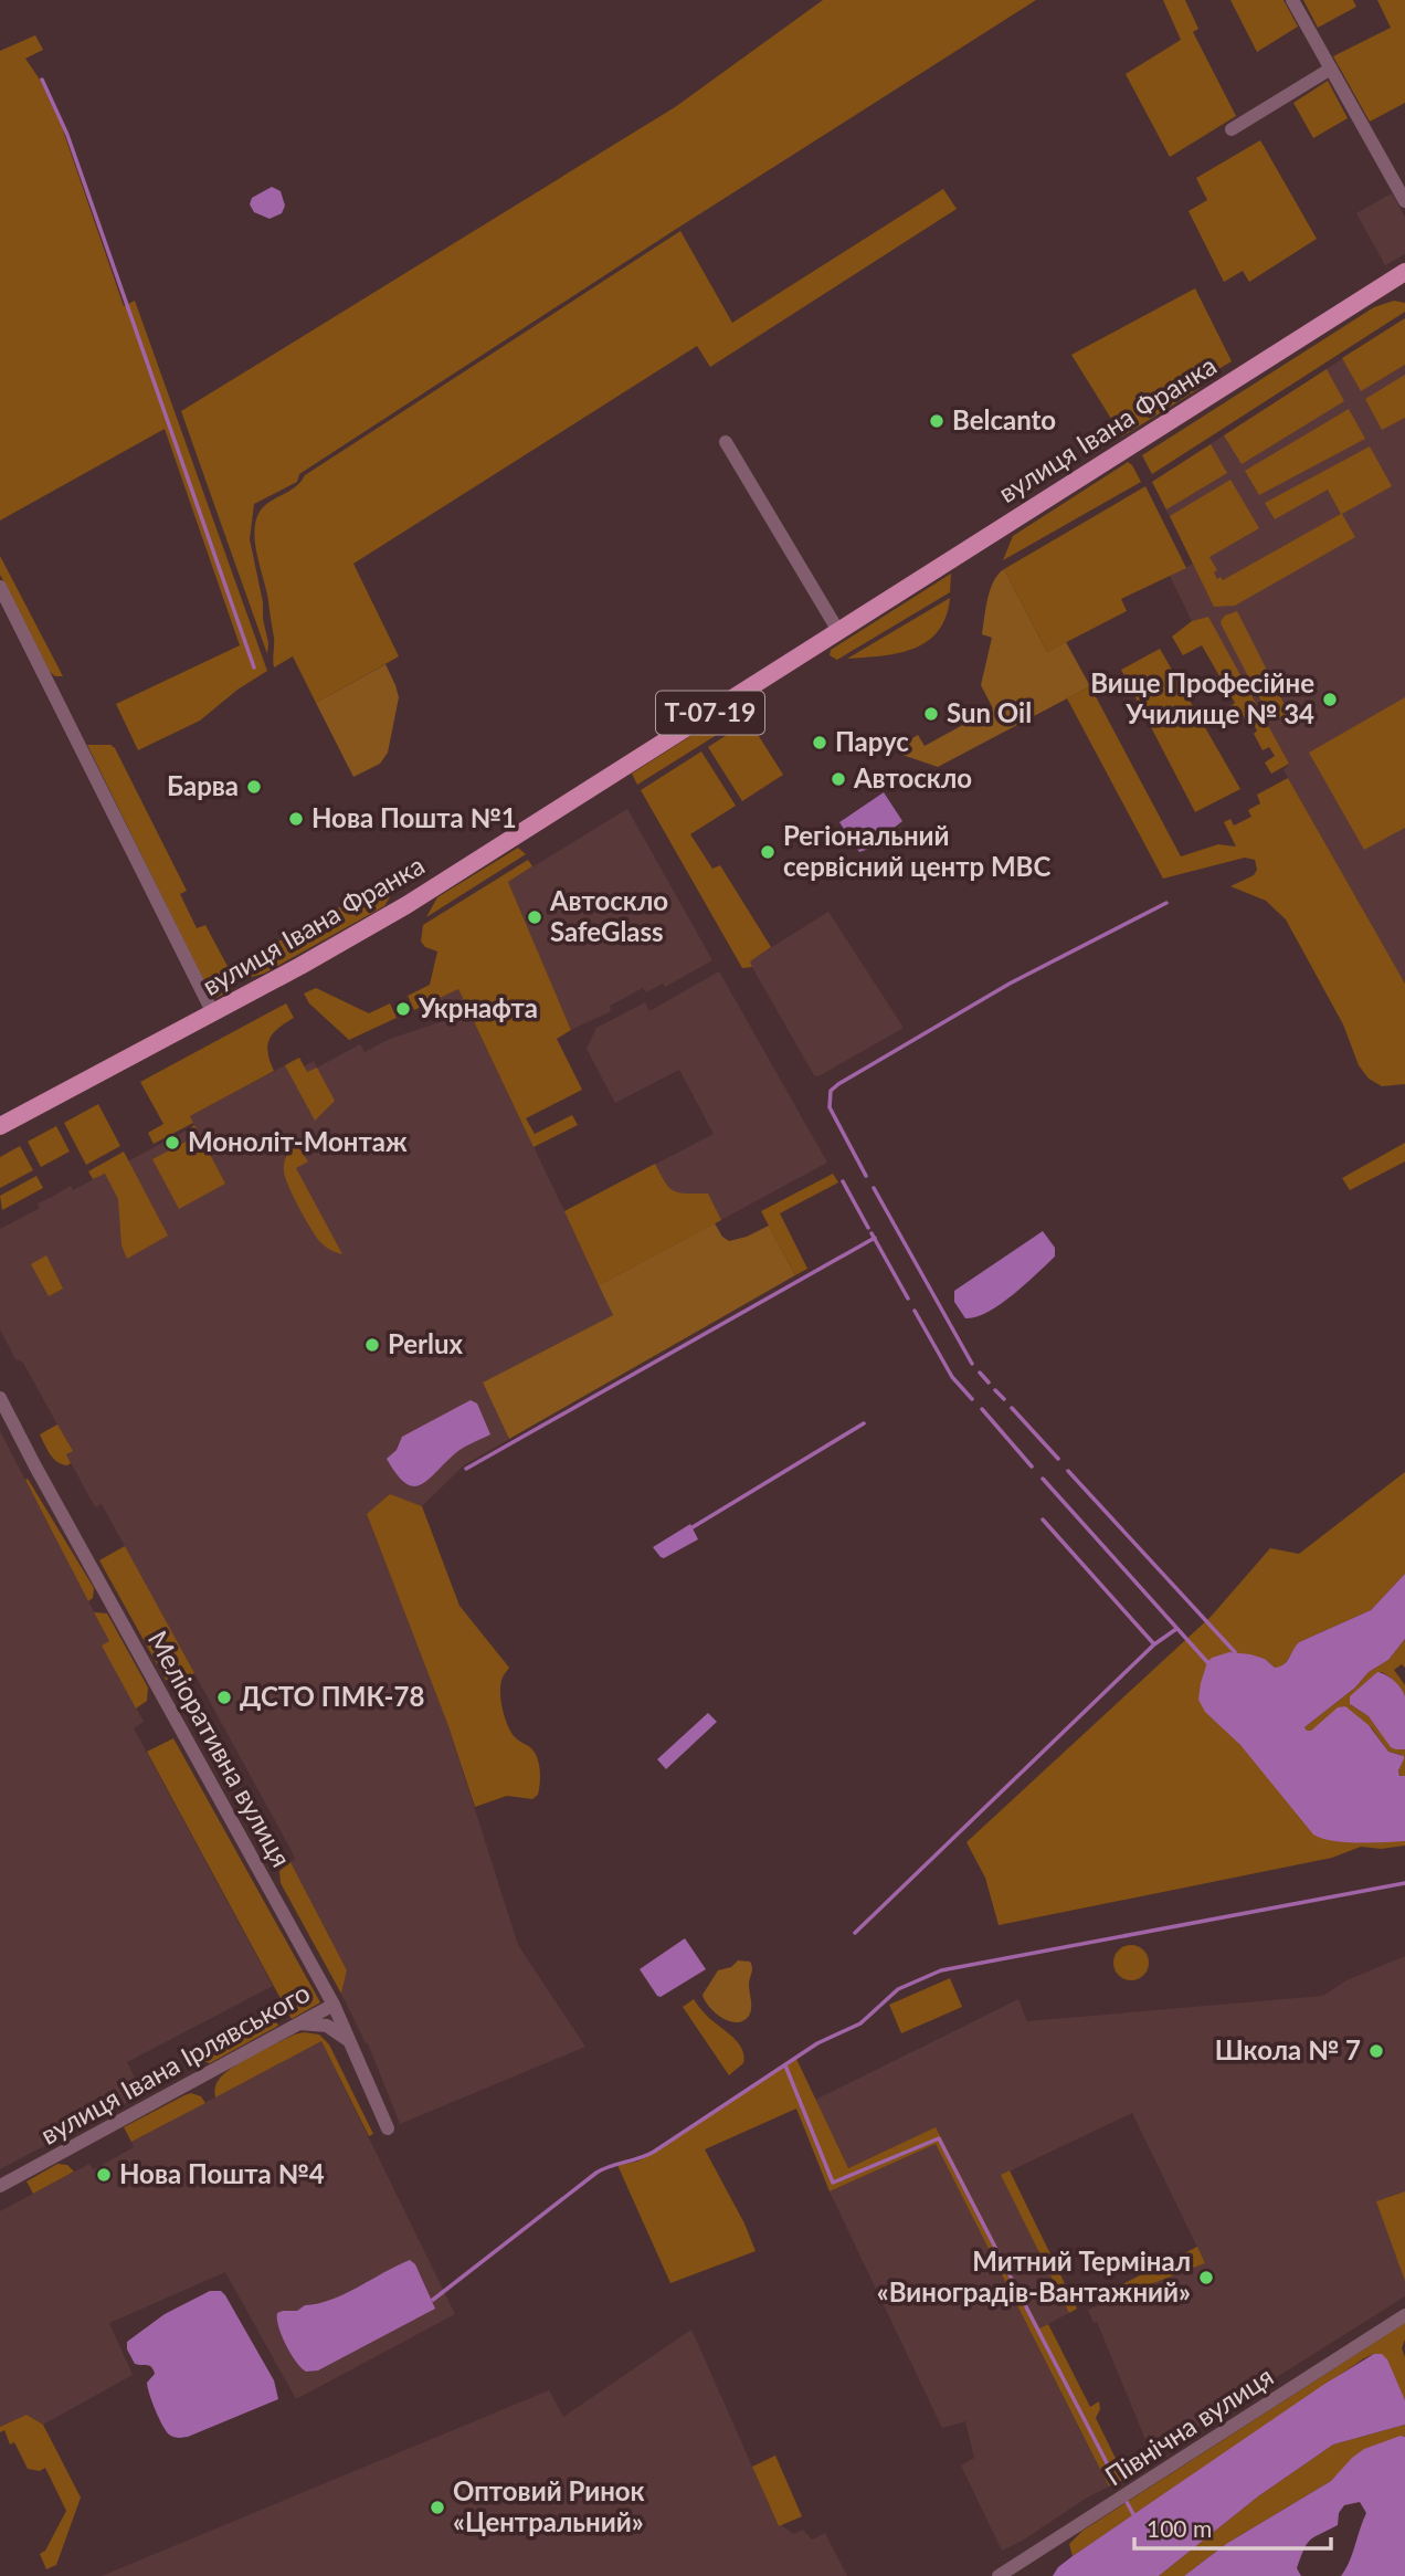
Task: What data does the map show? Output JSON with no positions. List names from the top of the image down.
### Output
{
  "streets": {
    "main road": ["вулиця Івана Франка", "Т-07-19"],
    "street": ["Меліоративна вулиця", "вулиця Івана Ірлявського", "Північна вулиця"]
  },
  "crossings": [
    ["Меліоративна вулиця", "вулиця Івана Ірлявського"]
  ],
  "places": [
    "Belcanto",
    "Вище Професійне Училище № 34",
    "Sun Oil",
    "Парус",
    "Автоскло",
    "Барва",
    "Нова Пошта №1",
    "Регіональний сервісний центр МВС",
    "Автоскло SafeGlass",
    "Укрнафта",
    "Моноліт-Монтаж",
    "Perlux",
    "ДСТО ПМК-78",
    "Школа № 7",
    "Нова Пошта №4",
    "Митний Термінал «Виноградів-Вантажний»",
    "Оптовий Ринок «Центральний»"
  ],
  "scale_bar": "100 m"
}
